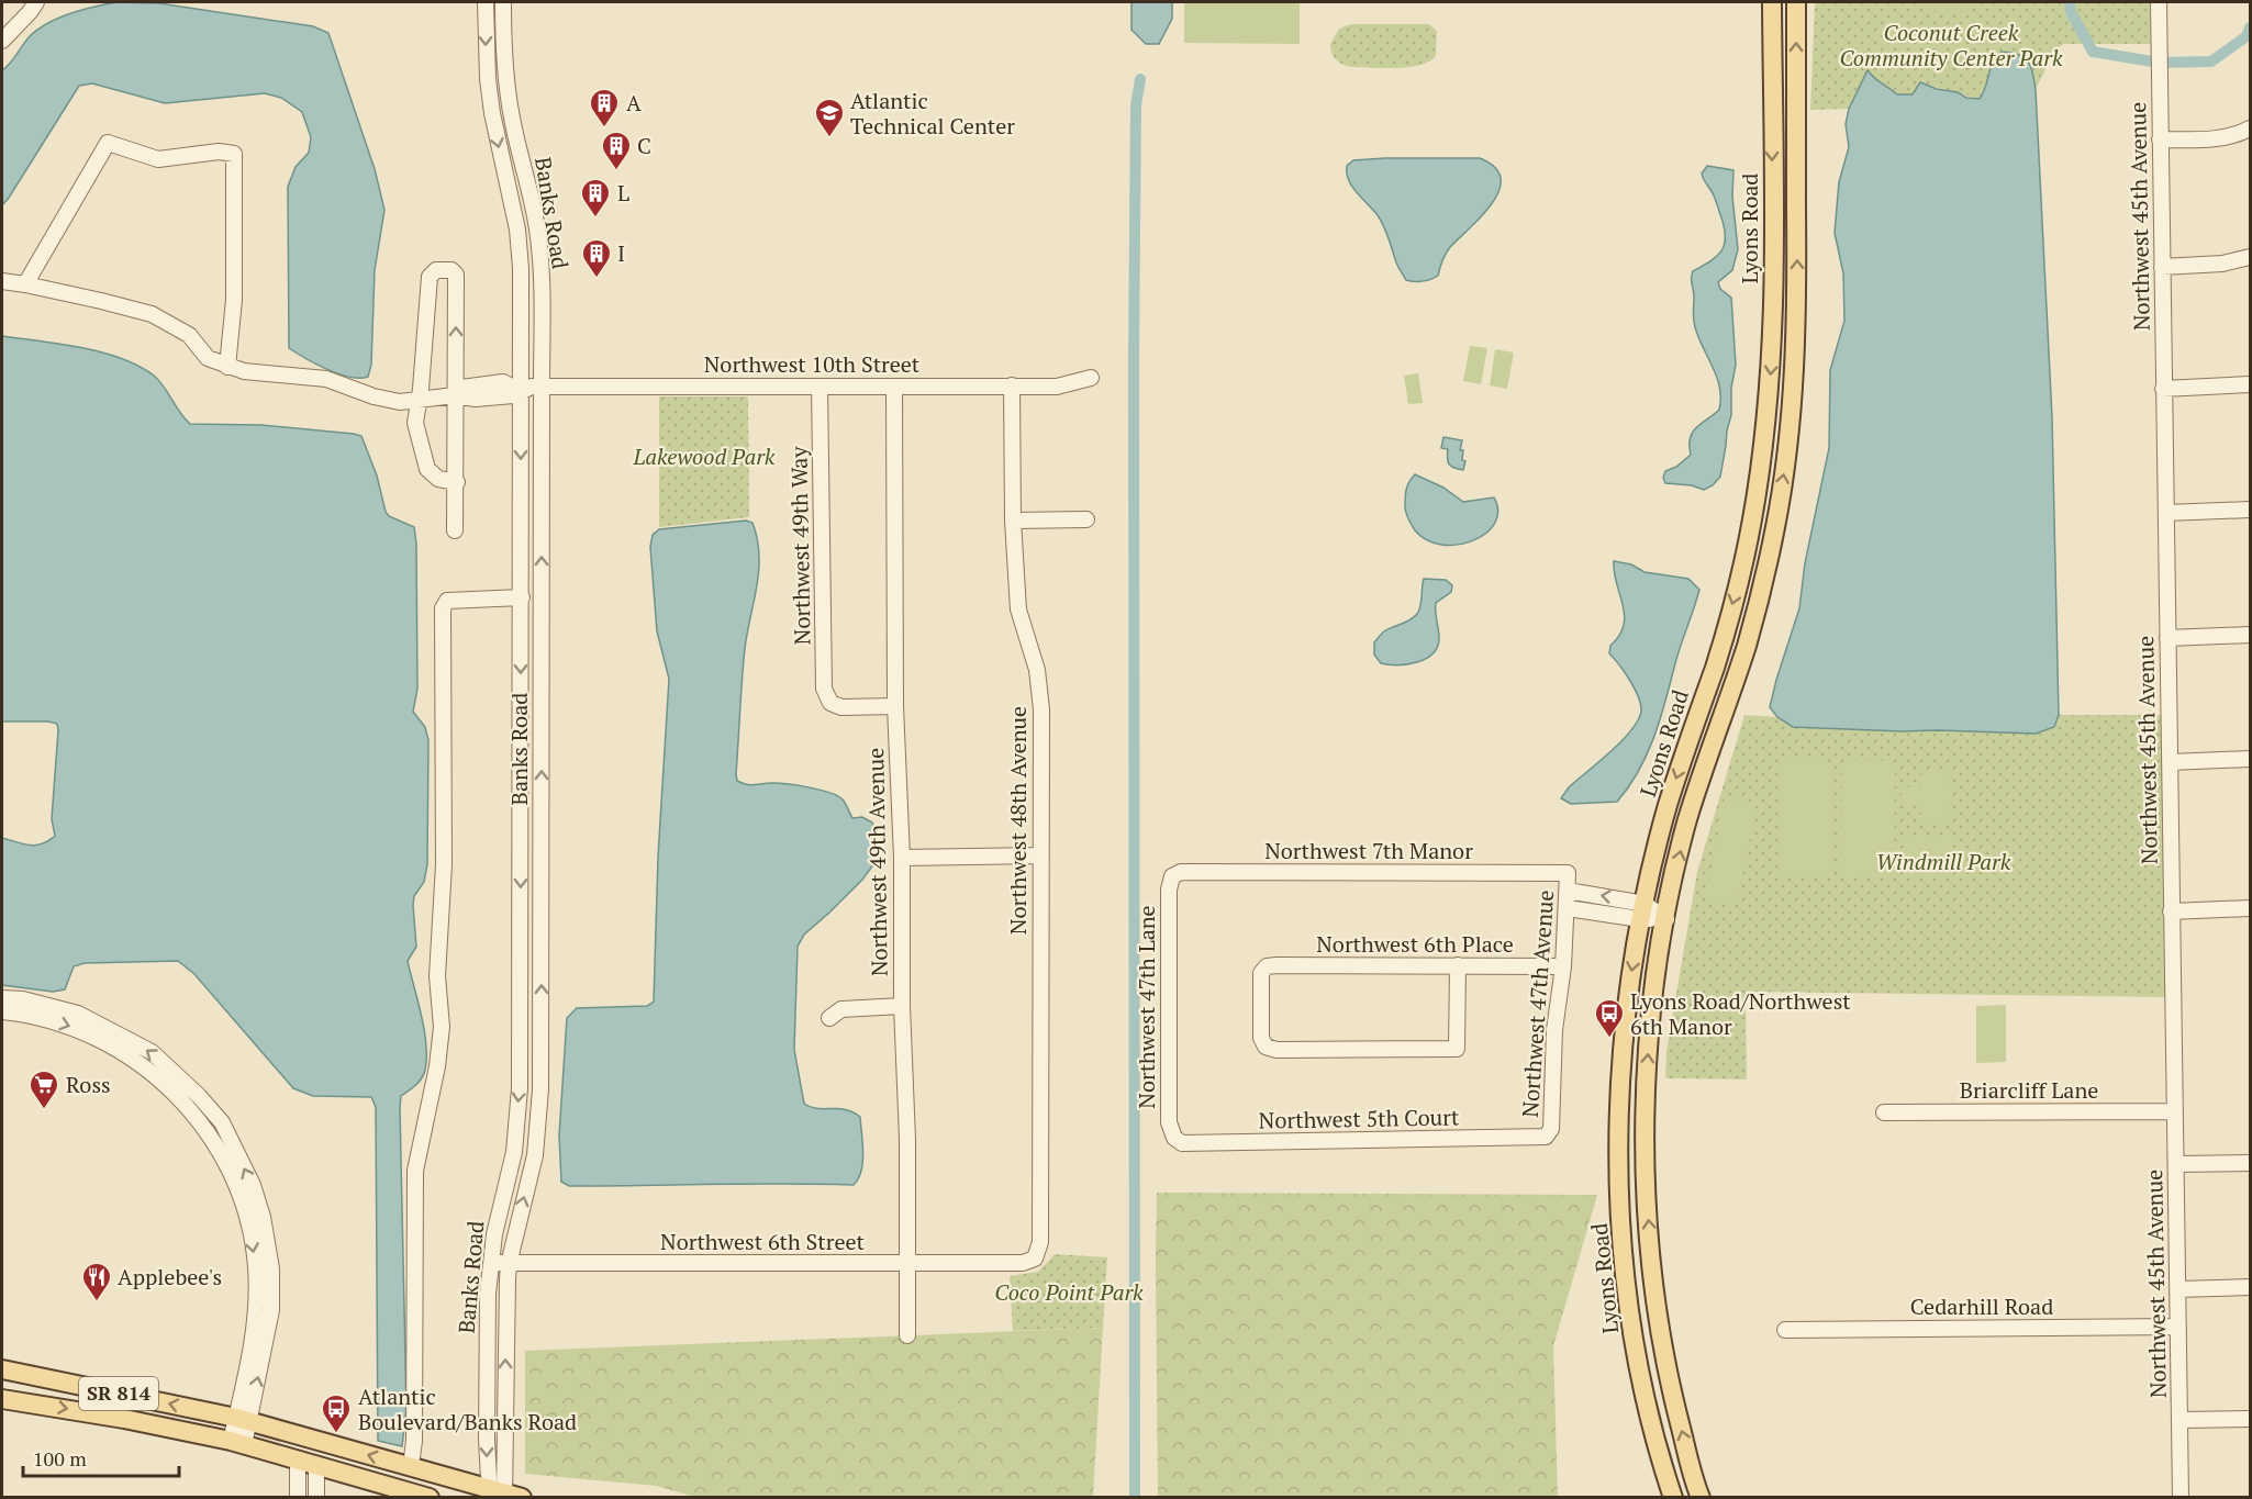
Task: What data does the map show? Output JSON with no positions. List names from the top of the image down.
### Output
{
  "streets": {
    "main road": ["Lyons Road", "SR 814"],
    "street": [
      "Banks Road",
      "Northwest 45th Avenue",
      "Northwest 10th Street",
      "Northwest 49th Way",
      "Northwest 48th Avenue",
      "Northwest 7th Manor",
      "Northwest 49th Avenue",
      "Northwest 6th Place",
      "Northwest 47th Avenue",
      "Northwest 47th Lane",
      "Briarcliff Lane",
      "Northwest 5th Court",
      "Northwest 6th Street",
      "Cedarhill Road"
    ]
  },
  "crossings": [
    ["Banks Road", "Northwest 10th Street"],
    ["Banks Road", "Northwest 6th Street"],
    ["Banks Road", "SR 814"],
    ["Northwest 45th Avenue", "Briarcliff Lane"],
    ["Northwest 45th Avenue", "Cedarhill Road"],
    ["Northwest 10th Street", "Northwest 49th Way"],
    ["Northwest 10th Street", "Northwest 48th Avenue"],
    ["Northwest 10th Street", "Northwest 49th Avenue"],
    ["Northwest 49th Way", "Northwest 49th Avenue"],
    ["Northwest 48th Avenue", "Northwest 6th Street"],
    ["Northwest 7th Manor", "Northwest 47th Avenue"],
    ["Northwest 7th Manor", "Northwest 47th Lane"],
    ["Northwest 49th Avenue", "Northwest 6th Street"],
    ["Northwest 6th Place", "Northwest 47th Avenue"],
    ["Northwest 47th Avenue", "Northwest 5th Court"],
    ["Northwest 47th Lane", "Northwest 5th Court"]
  ],
  "parks": [
    "Coconut Creek Community Center Park",
    "Lakewood Park",
    "Windmill Park",
    "Coco Point Park"
  ],
  "places": {
    "building": [
      "A",
      "C",
      "L",
      "I"
    ],
    "school or university": ["Atlantic Technical Center"],
    "bus stop": ["Lyons Road/Northwest 6th Manor", "Atlantic Boulevard/Banks Road"],
    "supermarket": ["Ross"],
    "restaurant": ["Applebee's"]
  },
  "scale_bar": "100 m"
}
